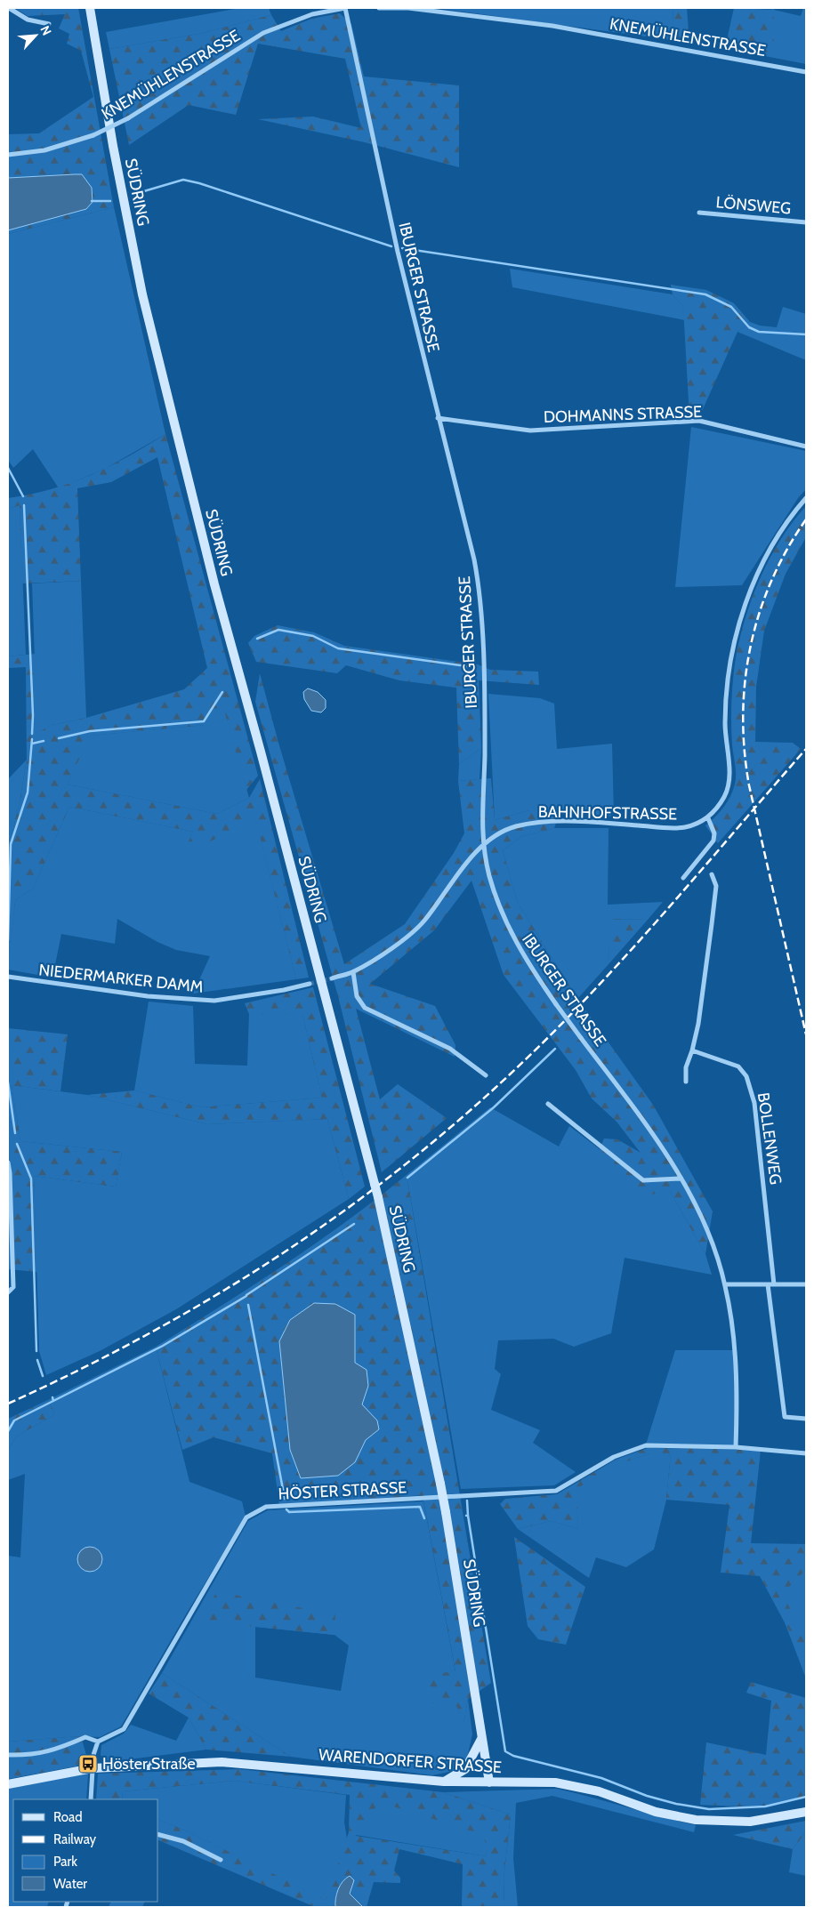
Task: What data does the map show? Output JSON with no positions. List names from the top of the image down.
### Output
{
  "streets": {
    "main road": ["SÜDRING", "WARENDORFER STRASSE"],
    "street": [
      "KNEMÜHLENSTRASSE",
      "LÖNSWEG",
      "IBURGER STRASSE",
      "DOHMANNS STRASSE",
      "BAHNHOFSTRASSE",
      "NIEDERMARKER DAMM",
      "BOLLENWEG",
      "HÖSTER STRASSE"
    ]
  },
  "crossings": [
    ["KNEMÜHLENSTRASSE", "IBURGER STRASSE"],
    ["SÜDRING", "WARENDORFER STRASSE"],
    ["IBURGER STRASSE", "DOHMANNS STRASSE"],
    ["IBURGER STRASSE", "BAHNHOFSTRASSE"],
    ["IBURGER STRASSE", "HÖSTER STRASSE"]
  ],
  "places": {
    "bus stop": ["Höster Straße"]
  },
  "legend": [
    "Road",
    "Railway",
    "Park",
    "Water"
  ],
  "north": "top right"
}
